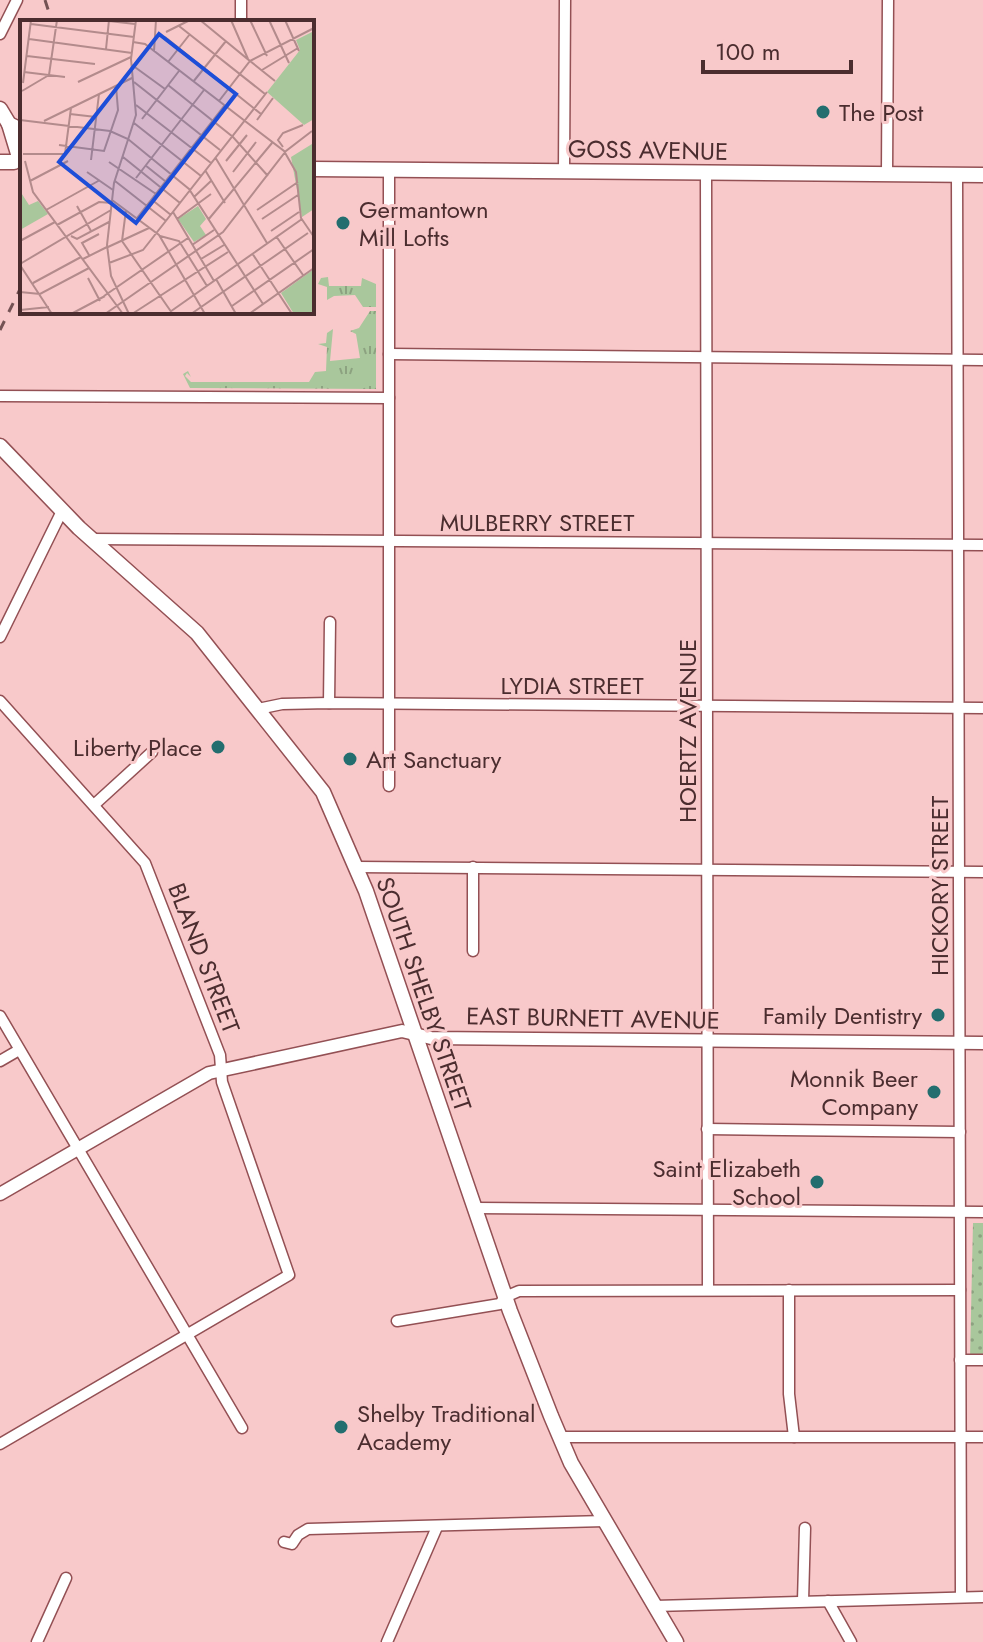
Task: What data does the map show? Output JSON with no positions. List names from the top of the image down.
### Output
{
  "streets": {
    "main road": ["GOSS AVENUE", "SOUTH SHELBY STREET"],
    "street": [
      "MULBERRY STREET",
      "LYDIA STREET",
      "HOERTZ AVENUE",
      "HICKORY STREET",
      "BLAND STREET",
      "EAST BURNETT AVENUE"
    ]
  },
  "crossings": [
    ["GOSS AVENUE", "HOERTZ AVENUE"],
    ["GOSS AVENUE", "HICKORY STREET"],
    ["MULBERRY STREET", "HOERTZ AVENUE"],
    ["MULBERRY STREET", "HICKORY STREET"],
    ["MULBERRY STREET", "SOUTH SHELBY STREET"],
    ["LYDIA STREET", "HOERTZ AVENUE"],
    ["LYDIA STREET", "HICKORY STREET"],
    ["LYDIA STREET", "SOUTH SHELBY STREET"],
    ["HOERTZ AVENUE", "EAST BURNETT AVENUE"],
    ["HICKORY STREET", "EAST BURNETT AVENUE"],
    ["BLAND STREET", "EAST BURNETT AVENUE"],
    ["SOUTH SHELBY STREET", "EAST BURNETT AVENUE"]
  ],
  "places": [
    "The Post",
    "Germantown Mill Lofts",
    "Liberty Place",
    "Art Sanctuary",
    "Family Dentistry",
    "Monnik Beer Company",
    "Saint Elizabeth School",
    "Shelby Traditional Academy"
  ],
  "scale_bar": "100 m"
}
